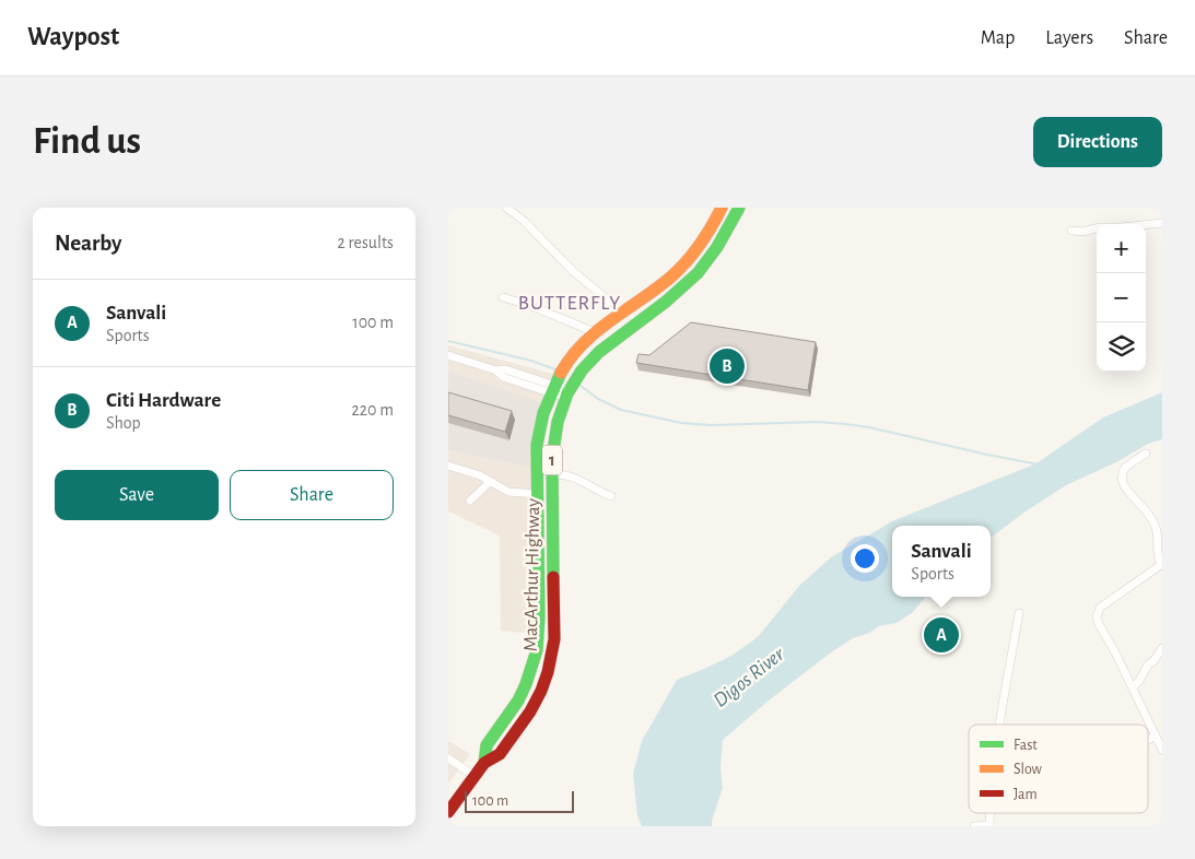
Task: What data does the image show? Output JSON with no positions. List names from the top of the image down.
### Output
{
  "streets": {
    "highway": ["1", "MacArthur Highway"]
  },
  "districts": ["BUTTERFLY"],
  "water": ["Digos River"],
  "legend": ["Fast", "Slow", "Jam"],
  "scale_bar": "100 m",
  "page": {
    "header": "Waypost",
    "nav": ["Map", "Layers", "Share"],
    "buttons": [
      "Directions",
      ["Save", "Share"]
    ],
    "title": "Find us",
    "heading": ["Nearby", "2 results"],
    "map_buttons": ["+", "−"],
    "list": [
      {
        "mark": "A",
        "name": "Sanvali",
        "note": "Sports",
        "value": "100 m"
      },
      {
        "mark": "B",
        "name": "Citi Hardware",
        "note": "Shop",
        "value": "220 m"
      }
    ],
    "pins": ["B", "A"],
    "popup": ["Sanvali", "Sports"],
    "scale": "100 m"
  }
}
